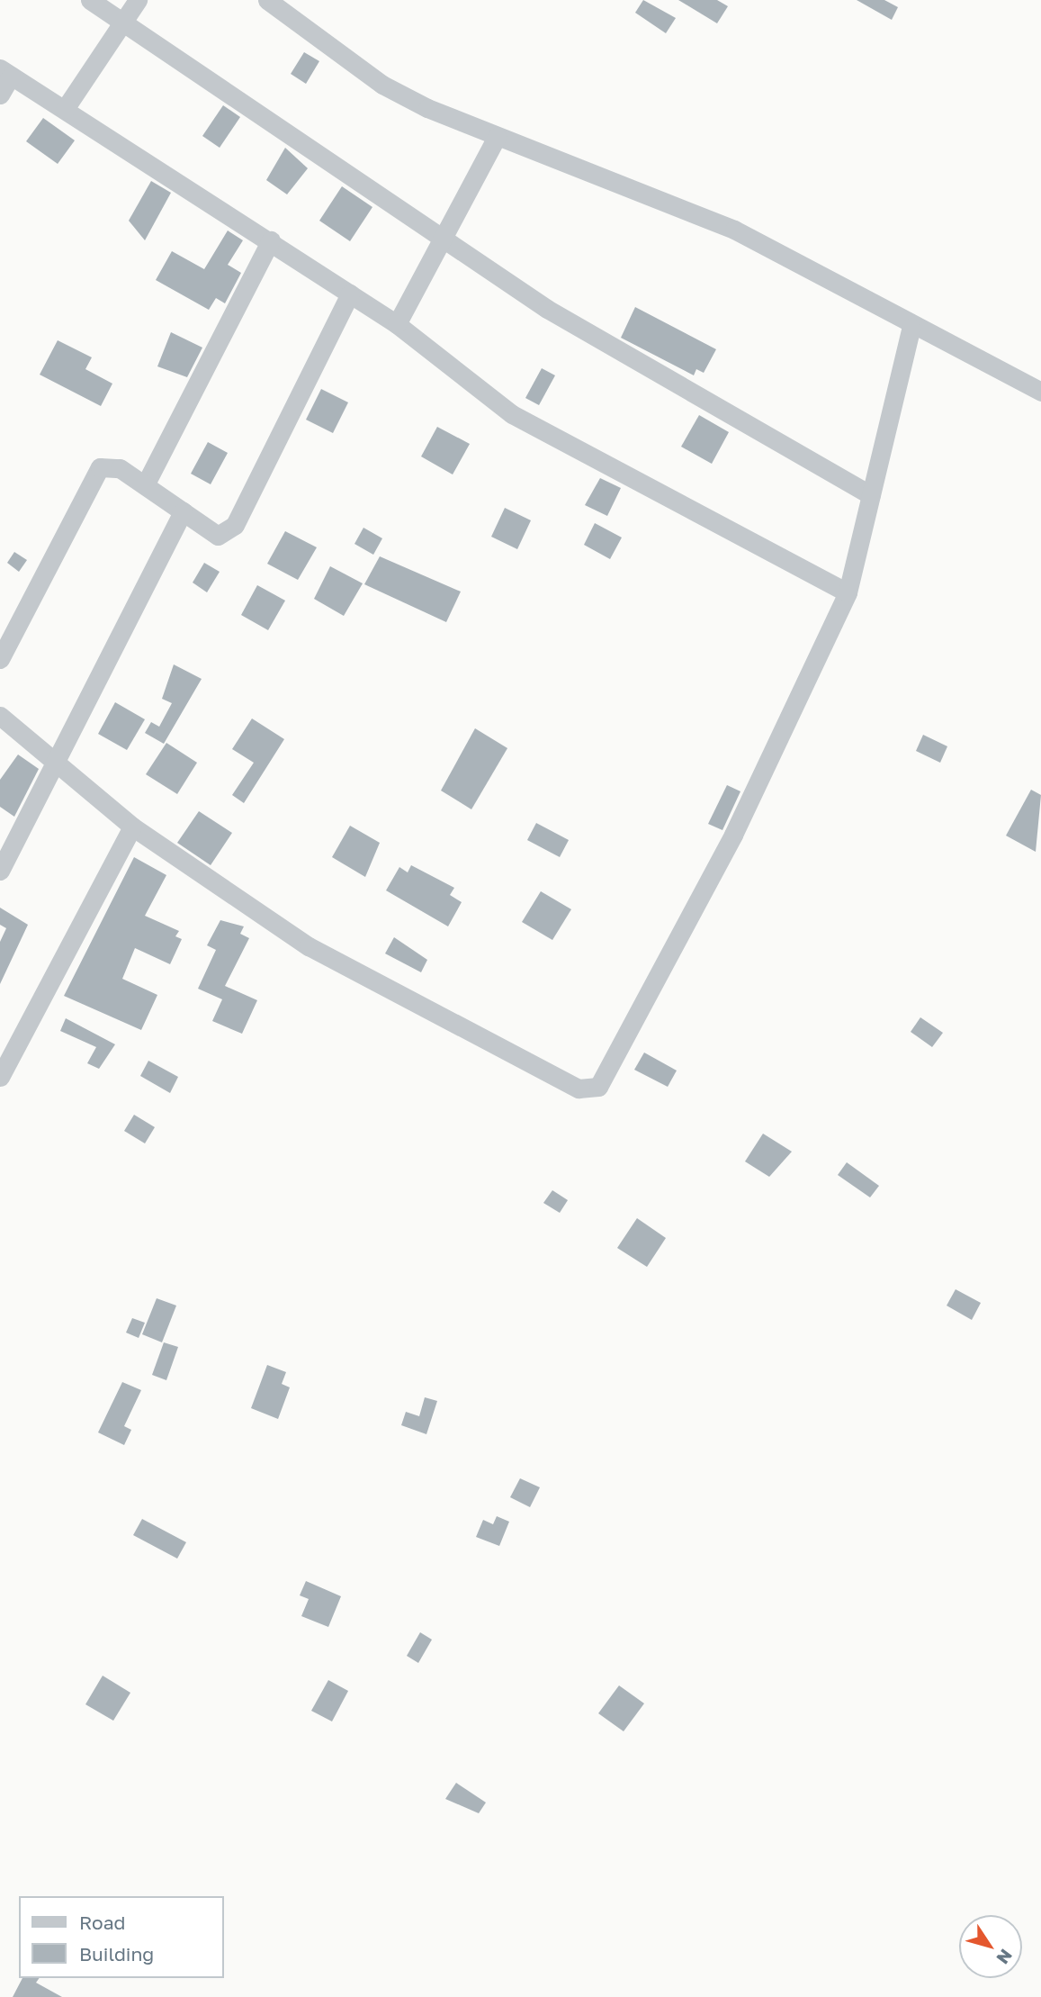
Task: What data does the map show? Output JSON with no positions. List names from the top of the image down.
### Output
{
  "legend": ["Road", "Building"],
  "north": "bottom right"
}
